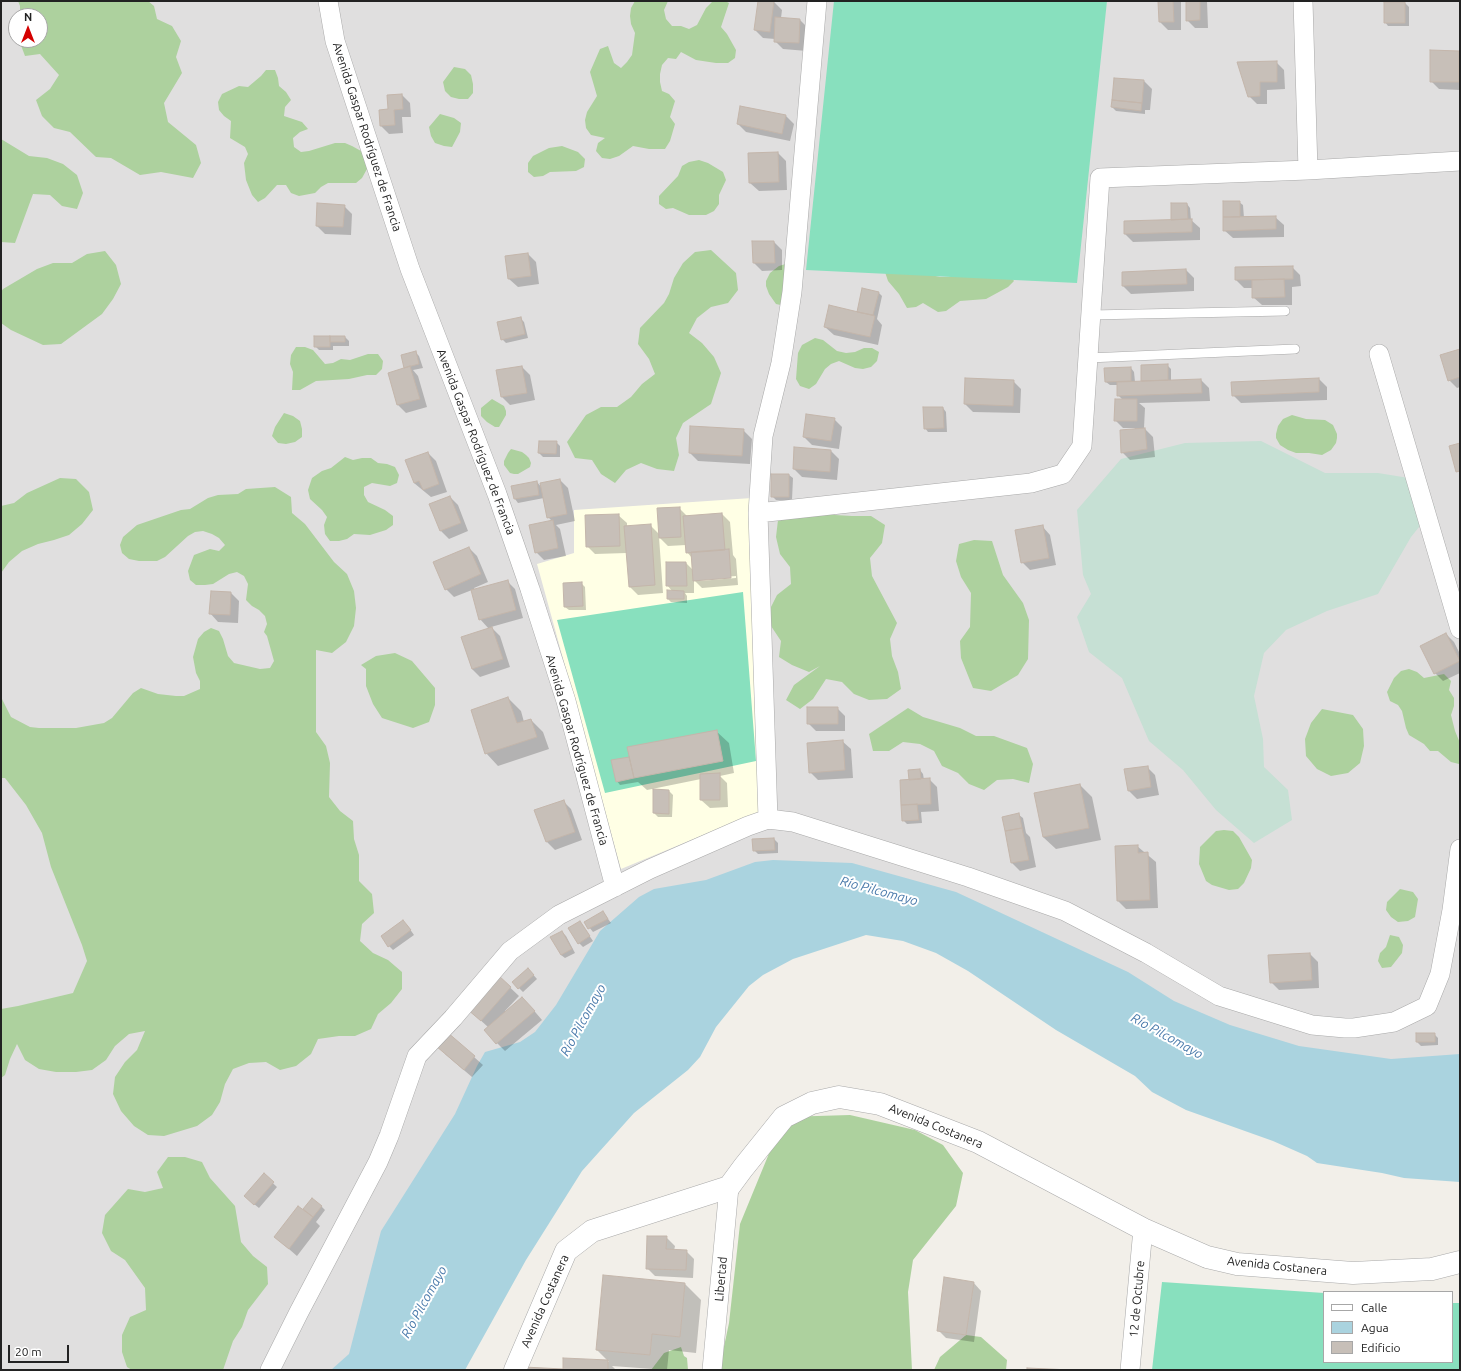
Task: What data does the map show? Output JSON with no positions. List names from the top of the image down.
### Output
{
  "streets": {
    "street": [
      "Avenida Gaspar Rodríguez de Francia",
      "Avenida Costanera",
      "Libertad",
      "12 de Octubre"
    ]
  },
  "crossings": [
    ["Avenida Costanera", "Libertad"],
    ["Avenida Costanera", "12 de Octubre"]
  ],
  "water": ["Río Pilcomayo"],
  "legend": ["Calle", "Agua", "Edificio"],
  "scale_bar": "20 m",
  "north": "top"
}
